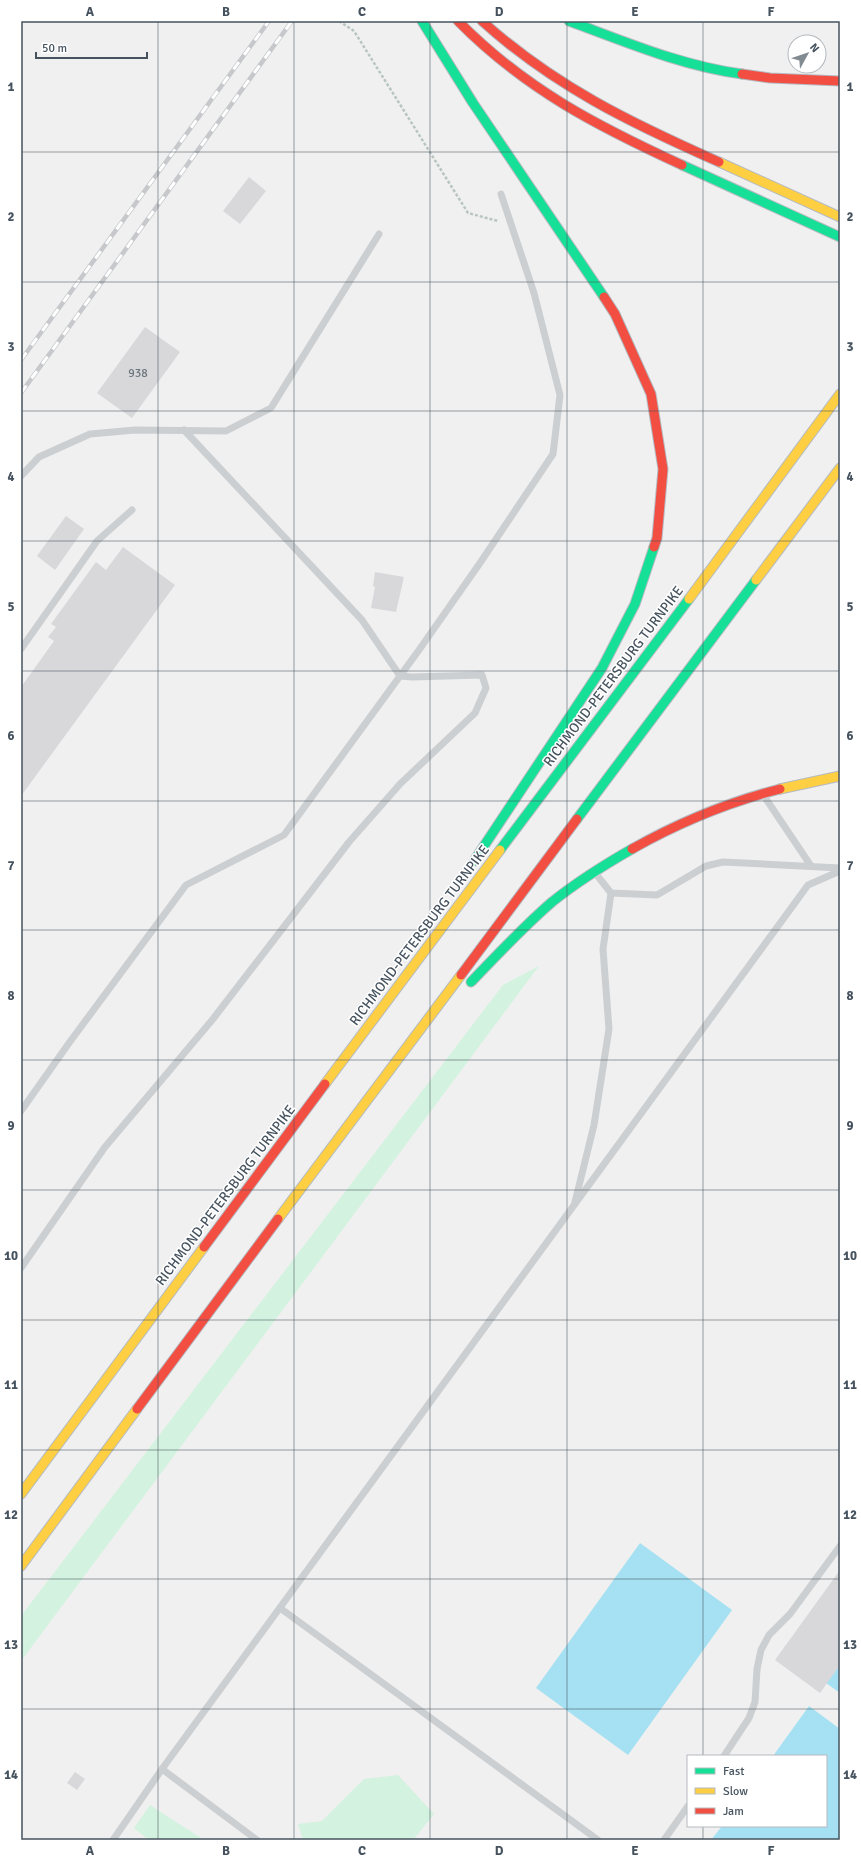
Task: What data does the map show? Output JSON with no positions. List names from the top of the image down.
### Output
{
  "streets": {
    "highway": ["RICHMOND-PETERSBURG TURNPIKE"]
  },
  "house_numbers": ["938"],
  "legend": ["Fast", "Slow", "Jam"],
  "scale_bar": "50 m",
  "north": "top right",
  "grid": {
    "columns": [
      "A",
      "B",
      "C",
      "D",
      "E",
      "F"
    ],
    "rows": [
      "1",
      "2",
      "3",
      "4",
      "5",
      "6",
      "7",
      "8",
      "9",
      "10",
      "11",
      "12",
      "13",
      "14"
    ]
  }
}
